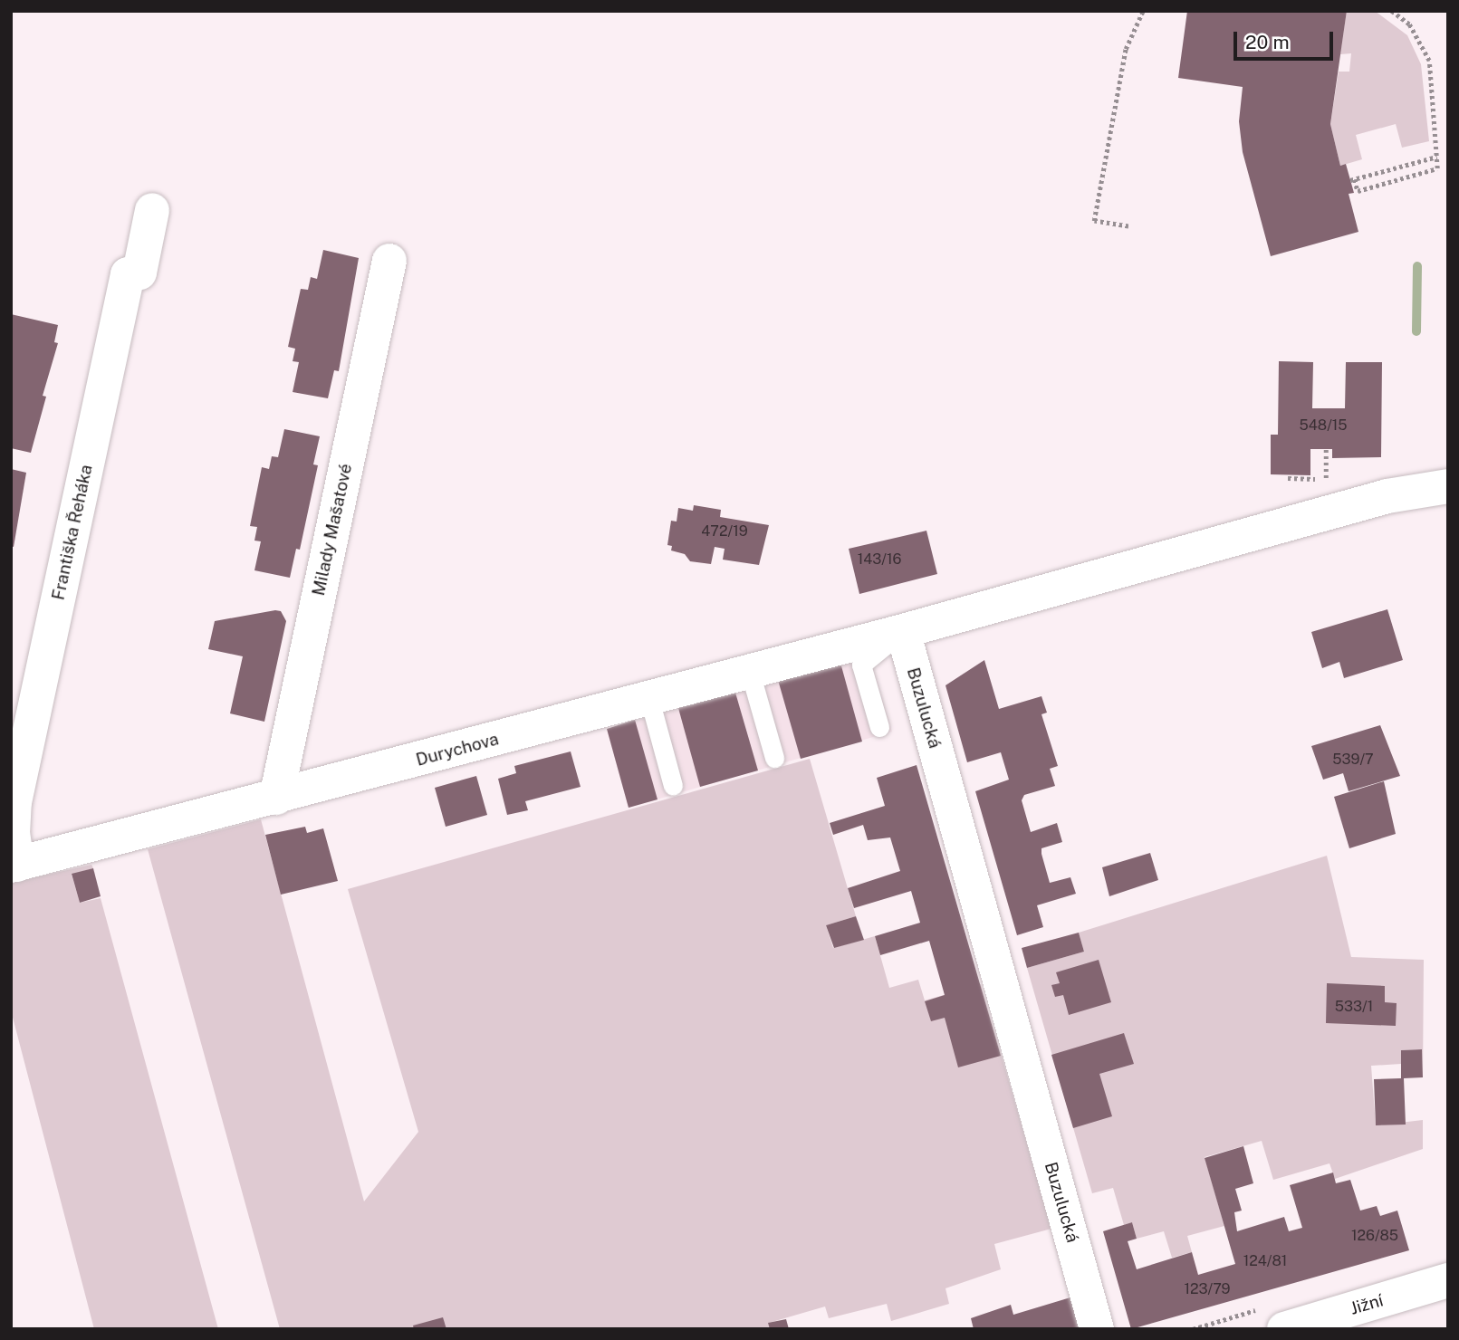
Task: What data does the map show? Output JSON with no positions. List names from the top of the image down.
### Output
{
  "streets": {
    "street": [
      "Milady Mašatové",
      "Františka Řeháka",
      "Buzulucká",
      "Durychova",
      "Jižní"
    ]
  },
  "crossings": [
    ["Milady Mašatové", "Durychova"],
    ["Františka Řeháka", "Durychova"],
    ["Buzulucká", "Durychova"]
  ],
  "house_numbers": [
    "548/15",
    "472/19",
    "143/16",
    "539/7",
    "533/1",
    "126/85",
    "124/81",
    "123/79"
  ],
  "scale_bar": "20 m"
}
